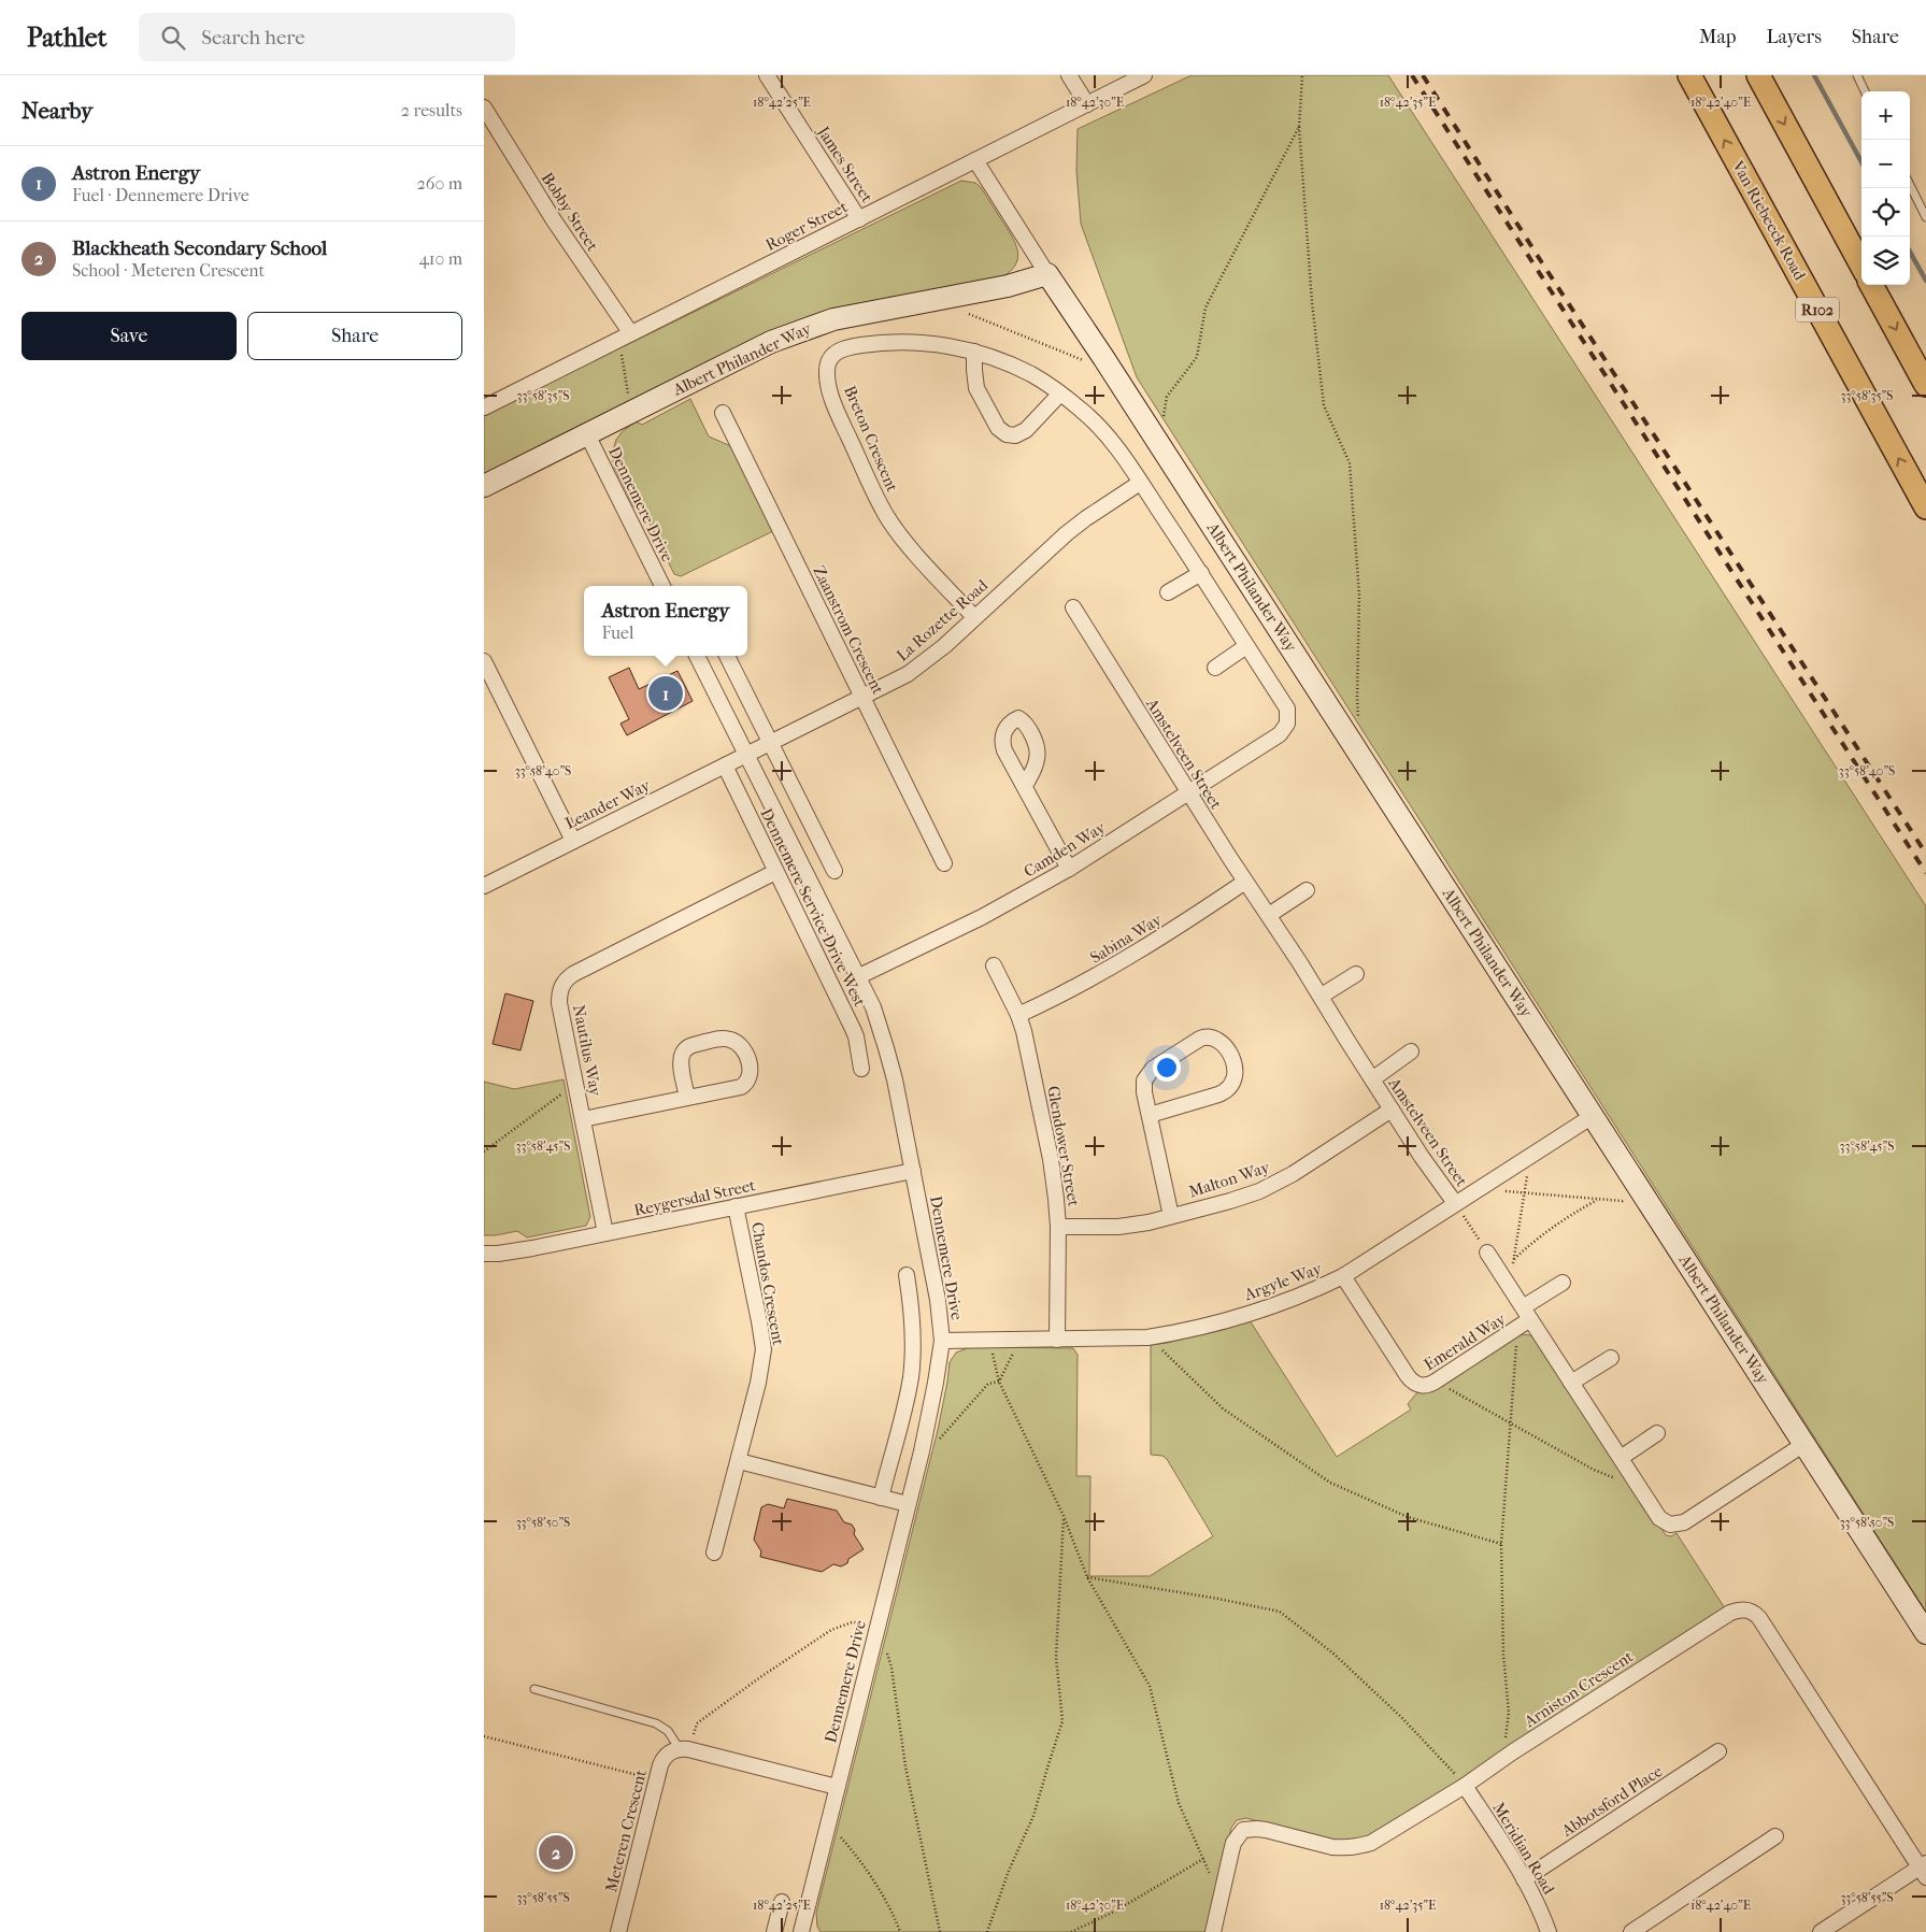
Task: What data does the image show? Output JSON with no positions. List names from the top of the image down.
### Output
{
  "streets": {
    "main road": ["Van Riebeeck Road", "R102"],
    "street": [
      "James Street",
      "Bobby Street",
      "Roger Street",
      "Albert Philander Way",
      "Breton Crescent",
      "Dennemere Drive",
      "La Rozette Road",
      "Zaanstrom Crescent",
      "Amstelveen Street",
      "Leander Way",
      "Camden Way",
      "Dennemere Service Drive West",
      "Sabina Way",
      "Nautilus Way",
      "Glendower Street",
      "Malton Way",
      "Reygersdal Street",
      "Argyle Way",
      "Chandos Crescent",
      "Emerald Way",
      "Arniston Crescent",
      "Abbotsford Place",
      "Meteren Crescent",
      "Meridian Road"
    ]
  },
  "crossings": [
    ["James Street", "Roger Street"],
    ["Bobby Street", "Roger Street"],
    ["Roger Street", "Albert Philander Way"],
    ["Albert Philander Way", "Dennemere Drive"],
    ["Albert Philander Way", "Argyle Way"],
    ["Albert Philander Way", "Emerald Way"],
    ["Breton Crescent", "La Rozette Road"],
    ["Breton Crescent", "Camden Way"],
    ["Dennemere Drive", "La Rozette Road"],
    ["Dennemere Drive", "Leander Way"],
    ["Dennemere Drive", "Camden Way"],
    ["Dennemere Drive", "Reygersdal Street"],
    ["Dennemere Drive", "Argyle Way"],
    ["La Rozette Road", "Zaanstrom Crescent"],
    ["La Rozette Road", "Leander Way"],
    ["Amstelveen Street", "Camden Way"],
    ["Amstelveen Street", "Sabina Way"],
    ["Amstelveen Street", "Malton Way"],
    ["Amstelveen Street", "Argyle Way"],
    ["Leander Way", "Dennemere Service Drive West"],
    ["Dennemere Service Drive West", "Nautilus Way"],
    ["Sabina Way", "Glendower Street"],
    ["Nautilus Way", "Reygersdal Street"],
    ["Glendower Street", "Malton Way"],
    ["Glendower Street", "Argyle Way"],
    ["Reygersdal Street", "Chandos Crescent"],
    ["Argyle Way", "Emerald Way"],
    ["Arniston Crescent", "Meridian Road"],
    ["Abbotsford Place", "Meridian Road"]
  ],
  "page": {
    "header": "Pathlet",
    "search": "Search here",
    "nav": ["Map", "Layers", "Share"],
    "heading": ["Nearby", "2 results"],
    "map_buttons": ["+", "−"],
    "list": [
      {
        "mark": "1",
        "name": "Astron Energy",
        "note": "Fuel · Dennemere Drive",
        "value": "260 m"
      },
      {
        "mark": "2",
        "name": "Blackheath Secondary School",
        "note": "School · Meteren Crescent",
        "value": "410 m"
      }
    ],
    "buttons": ["Save", "Share"],
    "popup": ["Astron Energy", "Fuel"],
    "pins": ["1", "2"]
  },
  "coordinates": [
    "18°42'25\"E",
    "18°42'30\"E",
    "18°42'35\"E",
    "18°42'40\"E",
    "33°58'35\"S",
    "33°58'40\"S",
    "33°58'45\"S",
    "33°58'50\"S",
    "33°58'55\"S"
  ]
}
